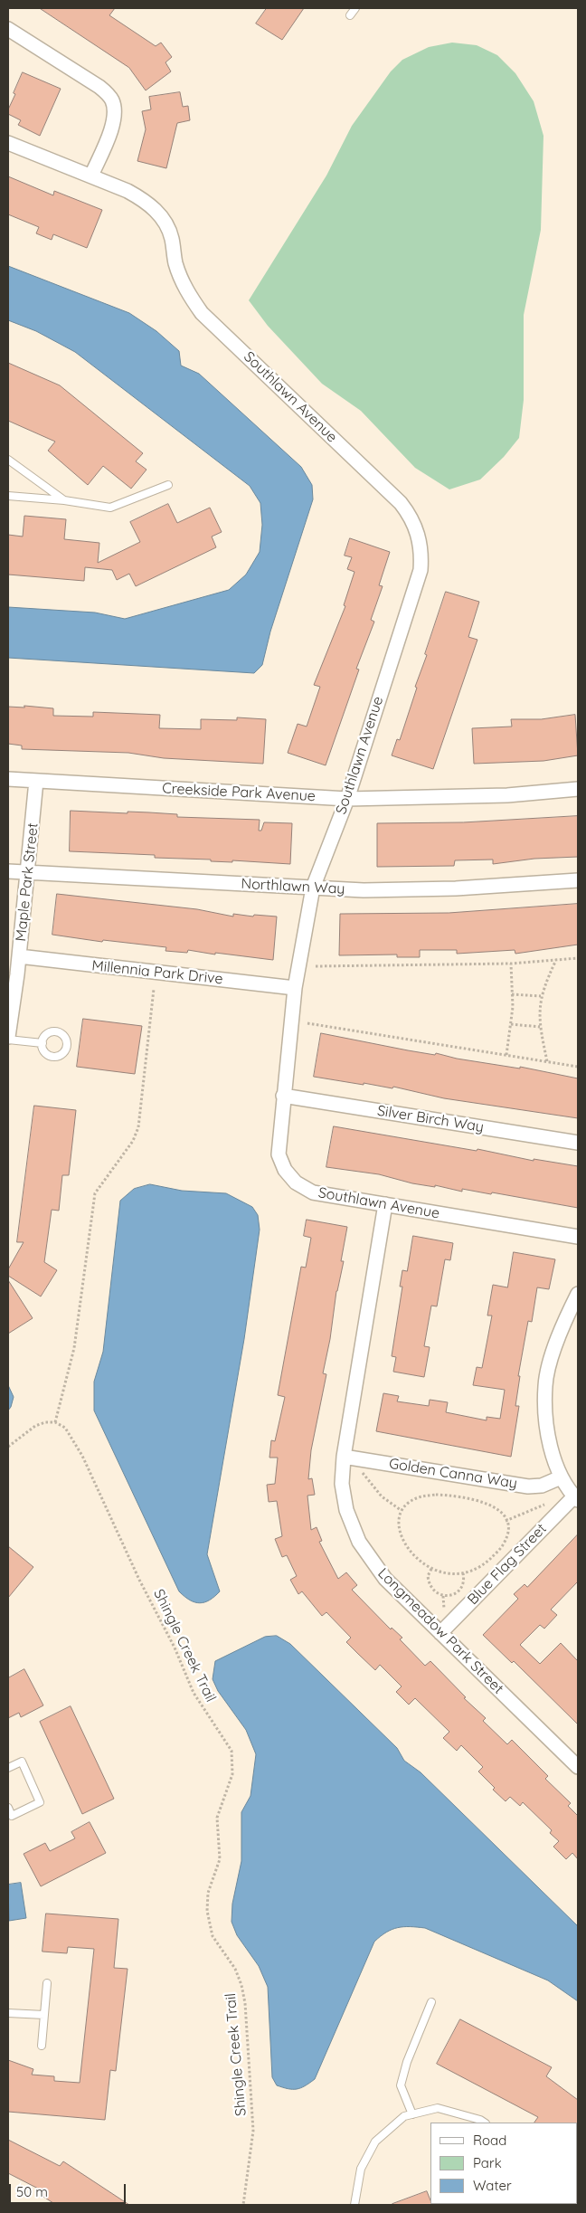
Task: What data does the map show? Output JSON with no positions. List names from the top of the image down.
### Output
{
  "streets": {
    "street": [
      "Southlawn Avenue",
      "Creekside Park Avenue",
      "Maple Park Street",
      "Northlawn Way",
      "Millennia Park Drive",
      "Silver Birch Way",
      "Golden Canna Way",
      "Blue Flag Street",
      "Longmeadow Park Street"
    ],
    "path": ["Shingle Creek Trail"]
  },
  "crossings": [
    ["Southlawn Avenue", "Creekside Park Avenue"],
    ["Southlawn Avenue", "Northlawn Way"],
    ["Southlawn Avenue", "Millennia Park Drive"],
    ["Southlawn Avenue", "Silver Birch Way"],
    ["Southlawn Avenue", "Longmeadow Park Street"],
    ["Creekside Park Avenue", "Maple Park Street"],
    ["Maple Park Street", "Northlawn Way"],
    ["Maple Park Street", "Millennia Park Drive"],
    ["Golden Canna Way", "Longmeadow Park Street"],
    ["Blue Flag Street", "Longmeadow Park Street"]
  ],
  "legend": ["Road", "Park", "Water"],
  "scale_bar": "50 m"
}
